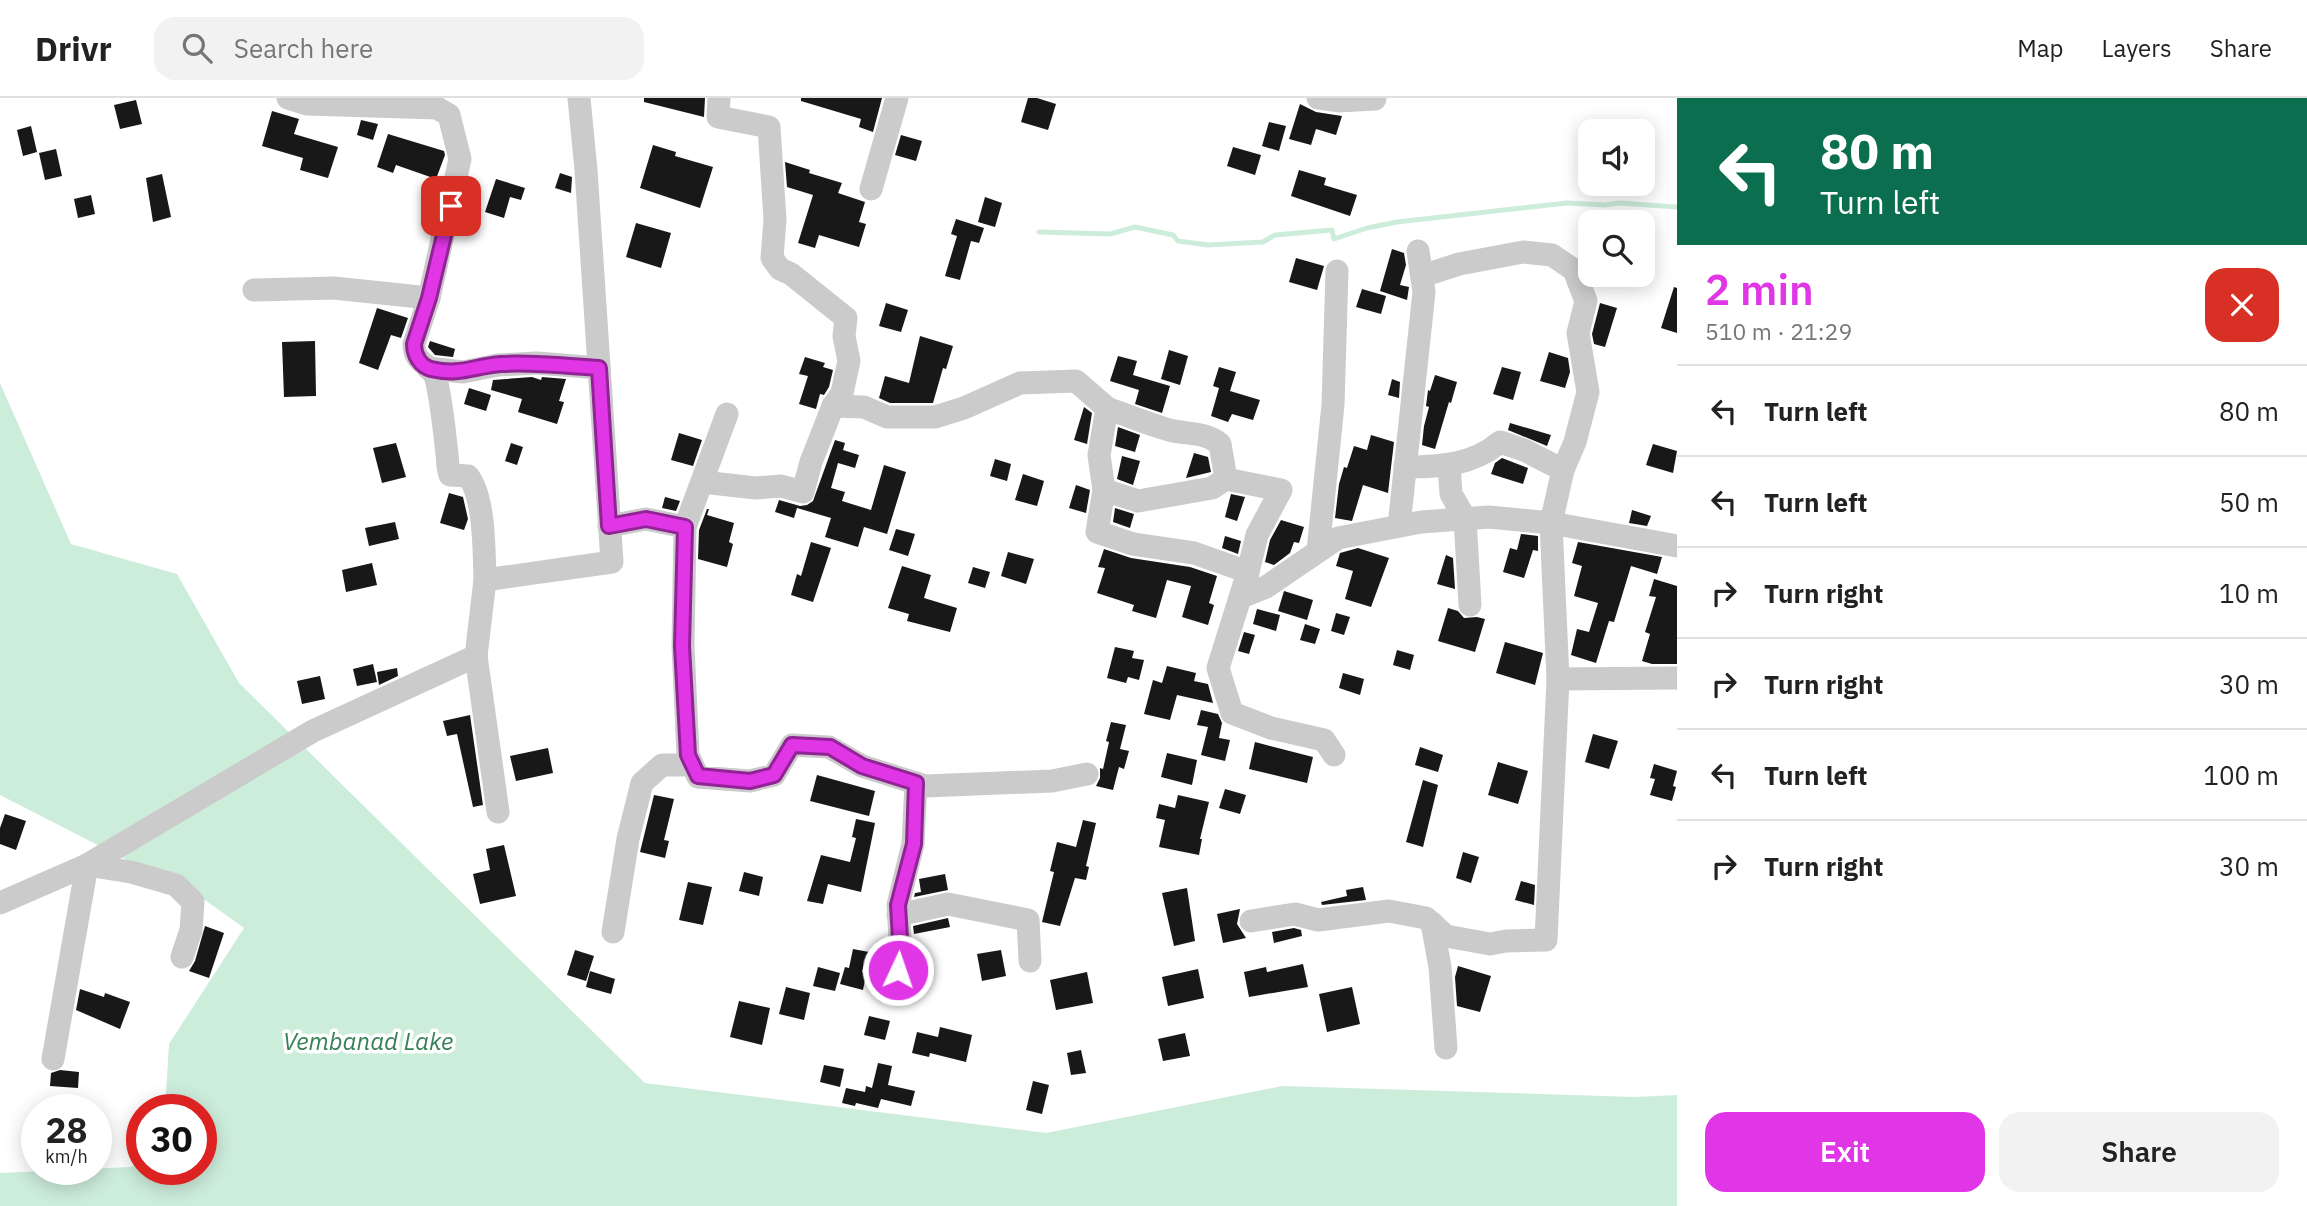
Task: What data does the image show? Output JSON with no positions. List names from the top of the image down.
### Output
{
  "water": ["Vembanad Lake"],
  "page": {
    "header": "Drivr",
    "search": "Search here",
    "nav": ["Map", "Layers", "Share"],
    "turn": ["80 m", "Turn left"],
    "heading": ["2 min", "510 m · 21:29"],
    "list": [
      {
        "name": "Turn left",
        "value": "80 m"
      },
      {
        "name": "Turn left",
        "value": "50 m"
      },
      {
        "name": "Turn right",
        "value": "10 m"
      },
      {
        "name": "Turn right",
        "value": "30 m"
      },
      {
        "name": "Turn left",
        "value": "100 m"
      },
      {
        "name": "Turn right",
        "value": "30 m"
      }
    ],
    "speed": "28 km/h",
    "limit": "30",
    "buttons": ["Exit", "Share"]
  }
}
